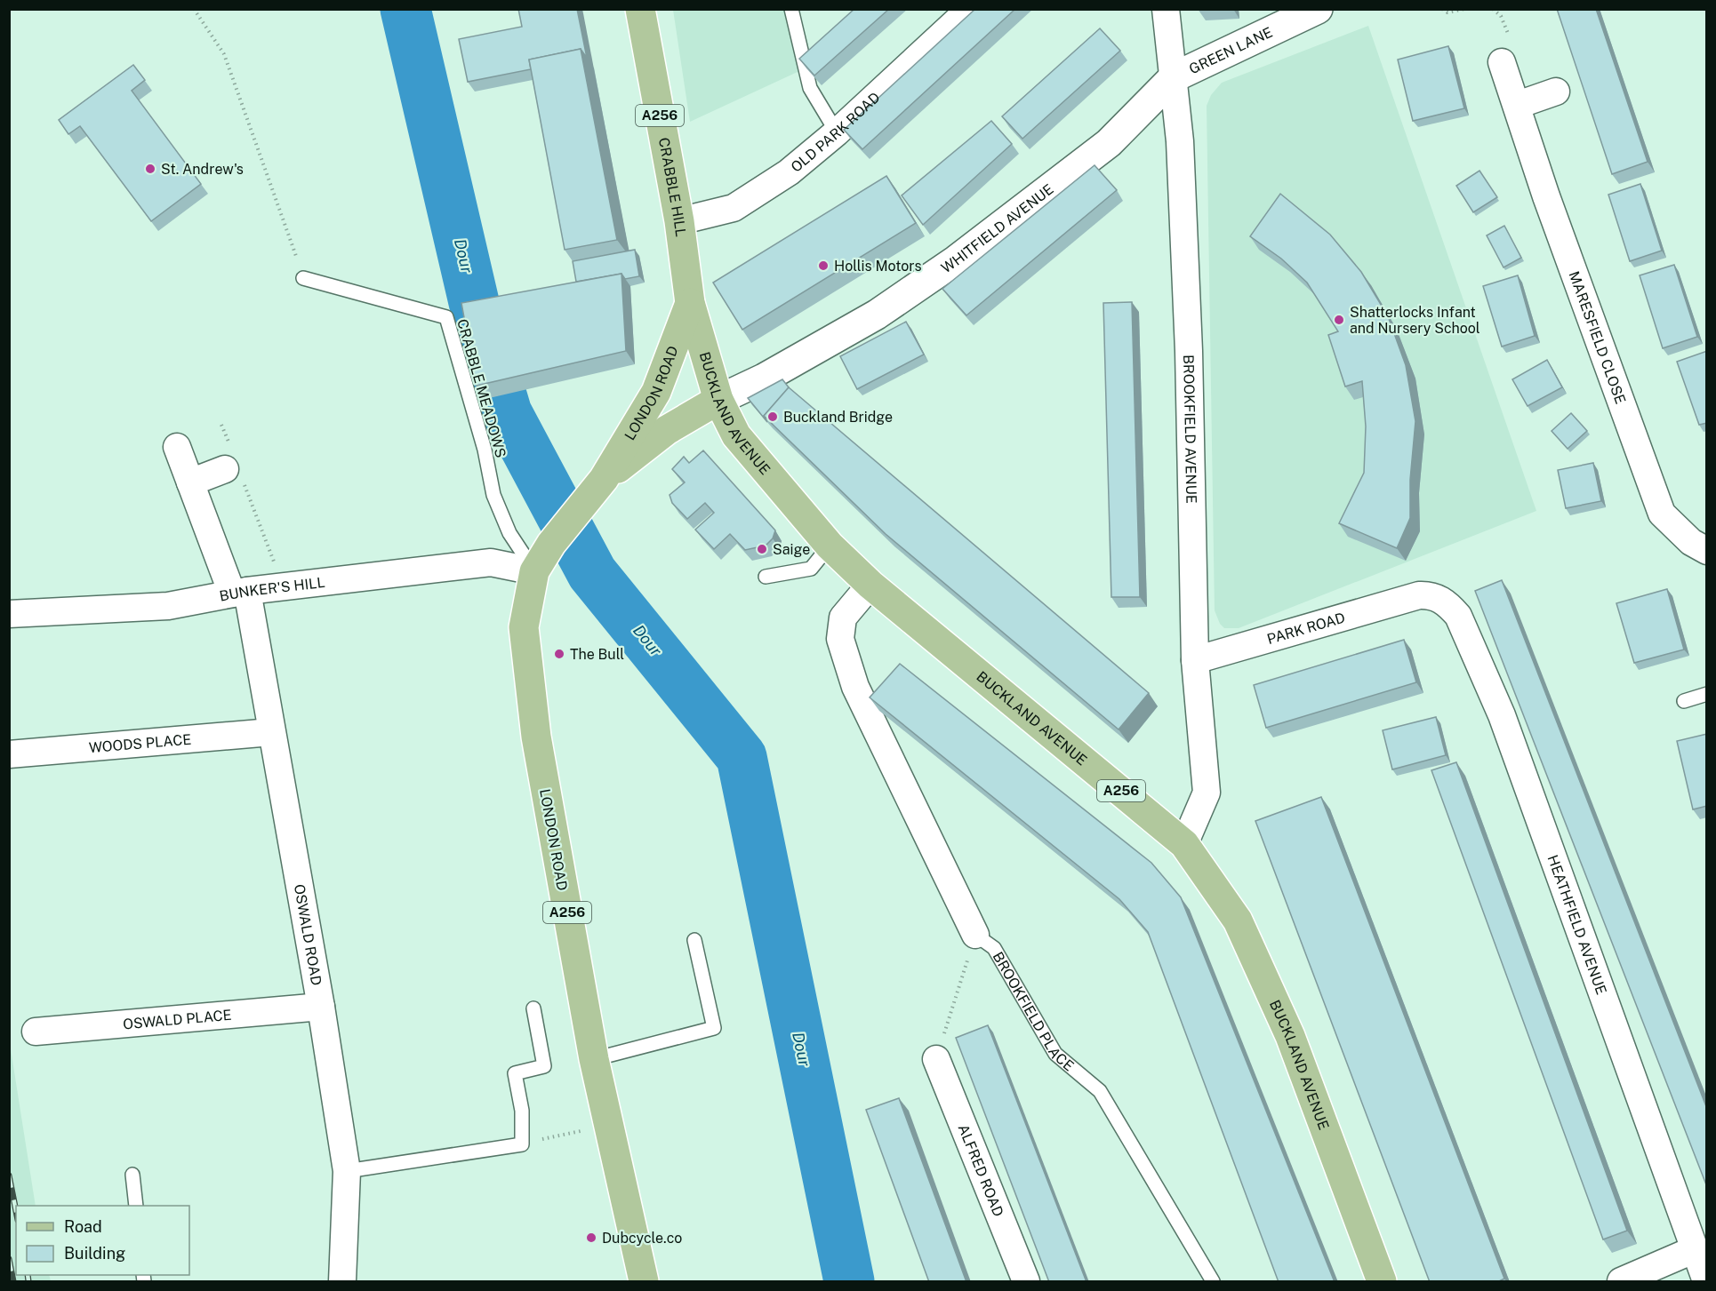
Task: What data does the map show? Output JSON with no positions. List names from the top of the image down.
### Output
{
  "streets": {
    "main road": [
      "A256",
      "CRABBLE HILL",
      "LONDON ROAD",
      "BUCKLAND AVENUE"
    ],
    "street": [
      "GREEN LANE",
      "OLD PARK ROAD",
      "WHITFIELD AVENUE",
      "MARESFIELD CLOSE",
      "BROOKFIELD AVENUE",
      "BUNKER'S HILL",
      "PARK ROAD",
      "WOODS PLACE",
      "HEATHFIELD AVENUE",
      "OSWALD ROAD",
      "BROOKFIELD PLACE",
      "OSWALD PLACE",
      "ALFRED ROAD"
    ],
    "lane": ["CRABBLE MEADOWS"]
  },
  "crossings": [
    ["GREEN LANE", "WHITFIELD AVENUE"],
    ["GREEN LANE", "BROOKFIELD AVENUE"],
    ["OLD PARK ROAD", "CRABBLE HILL"],
    ["CRABBLE HILL", "LONDON ROAD"],
    ["CRABBLE HILL", "BUCKLAND AVENUE"],
    ["WHITFIELD AVENUE", "LONDON ROAD"],
    ["WHITFIELD AVENUE", "BUCKLAND AVENUE"],
    ["WHITFIELD AVENUE", "BROOKFIELD AVENUE"],
    ["CRABBLE MEADOWS", "LONDON ROAD"],
    ["CRABBLE MEADOWS", "BUNKER'S HILL"],
    ["LONDON ROAD", "BUCKLAND AVENUE"],
    ["LONDON ROAD", "BUNKER'S HILL"],
    ["BUCKLAND AVENUE", "BROOKFIELD AVENUE"],
    ["BUCKLAND AVENUE", "BROOKFIELD PLACE"],
    ["BROOKFIELD AVENUE", "PARK ROAD"],
    ["BUNKER'S HILL", "OSWALD ROAD"],
    ["PARK ROAD", "HEATHFIELD AVENUE"],
    ["WOODS PLACE", "OSWALD ROAD"],
    ["OSWALD ROAD", "OSWALD PLACE"]
  ],
  "water": ["Dour"],
  "places": [
    "St. Andrew's",
    "Hollis Motors",
    "Shatterlocks Infant and Nursery School",
    "Buckland Bridge",
    "Saige",
    "The Bull",
    "Dubcycle.co"
  ],
  "legend": ["Road", "Building"]
}
